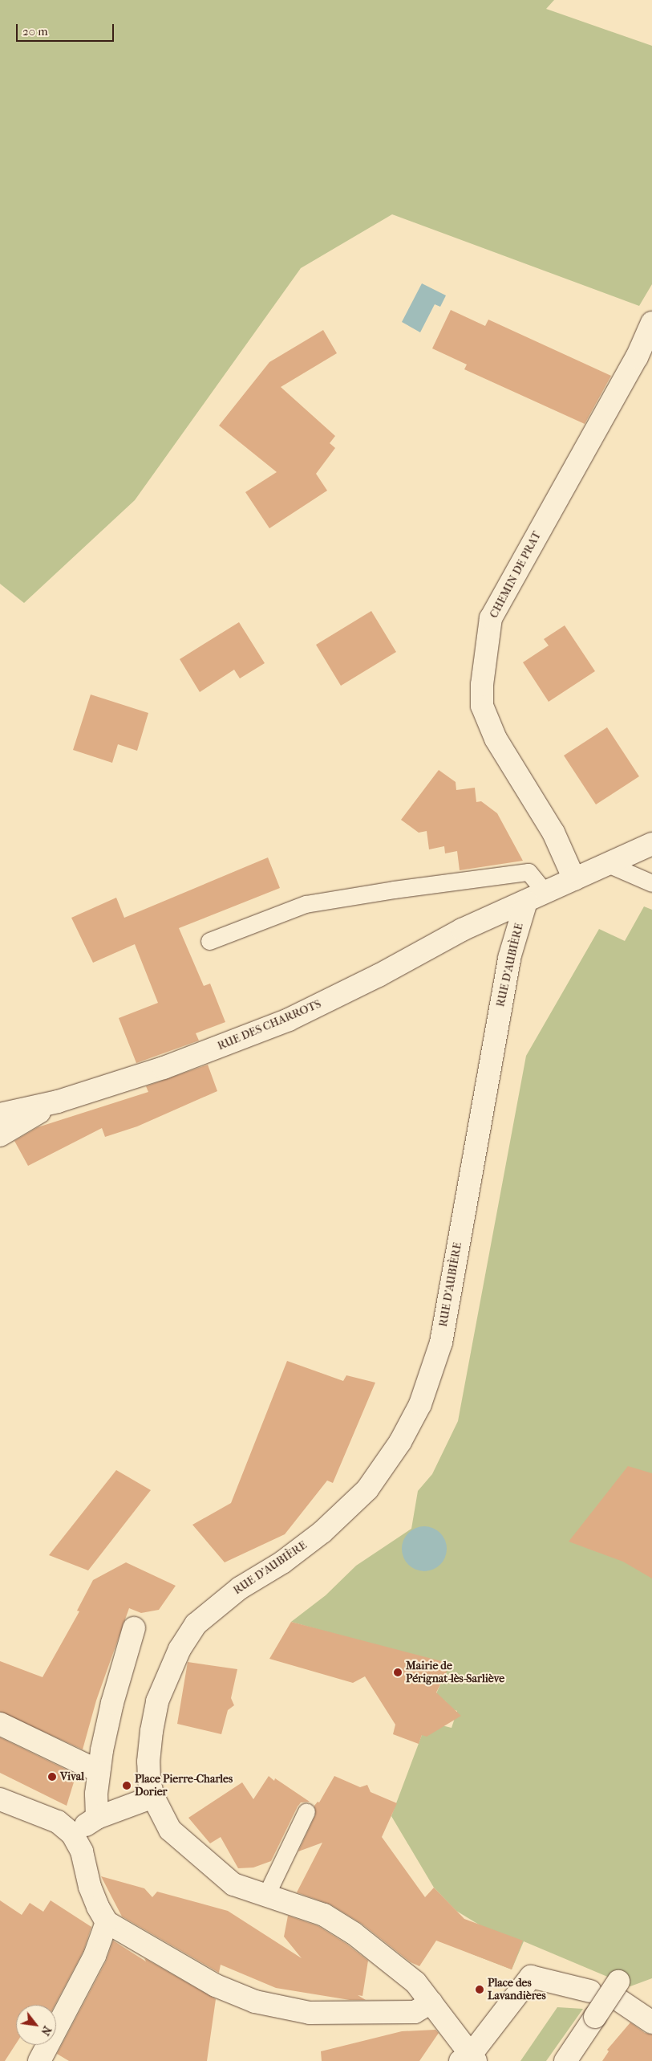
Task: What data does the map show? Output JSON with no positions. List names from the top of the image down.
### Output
{
  "streets": {
    "street": ["CHEMIN DE PRAT", "RUE D'AUBIÈRE", "RUE DES CHARROTS"]
  },
  "crossings": [
    ["RUE D'AUBIÈRE", "RUE DES CHARROTS"]
  ],
  "places": [
    "Mairie de Pérignat-lès-Sarliève",
    "Vival",
    "Place Pierre-Charles Dorier",
    "Place des Lavandières"
  ],
  "scale_bar": "20 m",
  "north": "bottom right"
}
